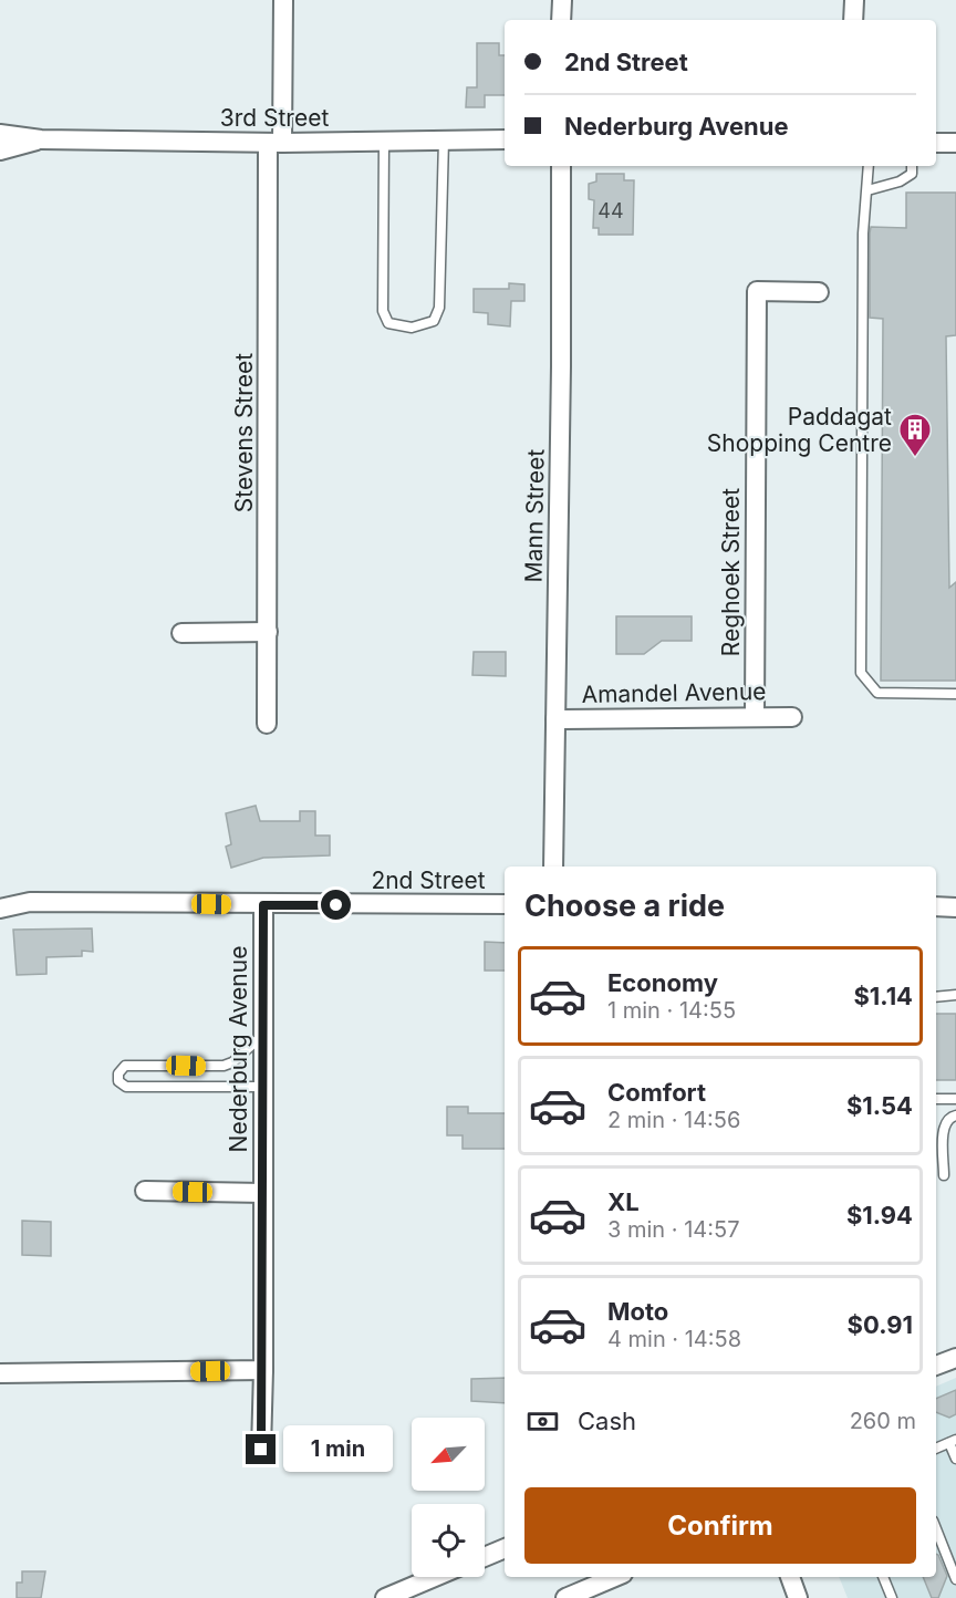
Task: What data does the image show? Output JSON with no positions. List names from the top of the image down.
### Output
{
  "streets": {
    "street": [
      "3rd Street",
      "Stevens Street",
      "Mann Street",
      "Reghoek Street",
      "Amandel Avenue",
      "2nd Street",
      "Nederburg Avenue"
    ]
  },
  "crossings": [
    ["3rd Street", "Stevens Street"],
    ["Mann Street", "Amandel Avenue"],
    ["Reghoek Street", "Amandel Avenue"],
    ["2nd Street", "Nederburg Avenue"]
  ],
  "places": {
    "building": ["Paddagat Shopping Centre"]
  },
  "house_numbers": ["44"],
  "north": "bottom left",
  "page": {
    "banner": ["2nd Street", "Nederburg Avenue"],
    "heading": "Choose a ride",
    "list": [
      {
        "name": "Economy",
        "note": "1 min · 14:55",
        "value": "$1.14"
      },
      {
        "name": "Comfort",
        "note": "2 min · 14:56",
        "value": "$1.54"
      },
      {
        "name": "XL",
        "note": "3 min · 14:57",
        "value": "$1.94"
      },
      {
        "name": "Moto",
        "note": "4 min · 14:58",
        "value": "$0.91"
      }
    ],
    "pay": ["Cash", "260 m"],
    "bubble": "1 min",
    "buttons": "Confirm"
  }
}
